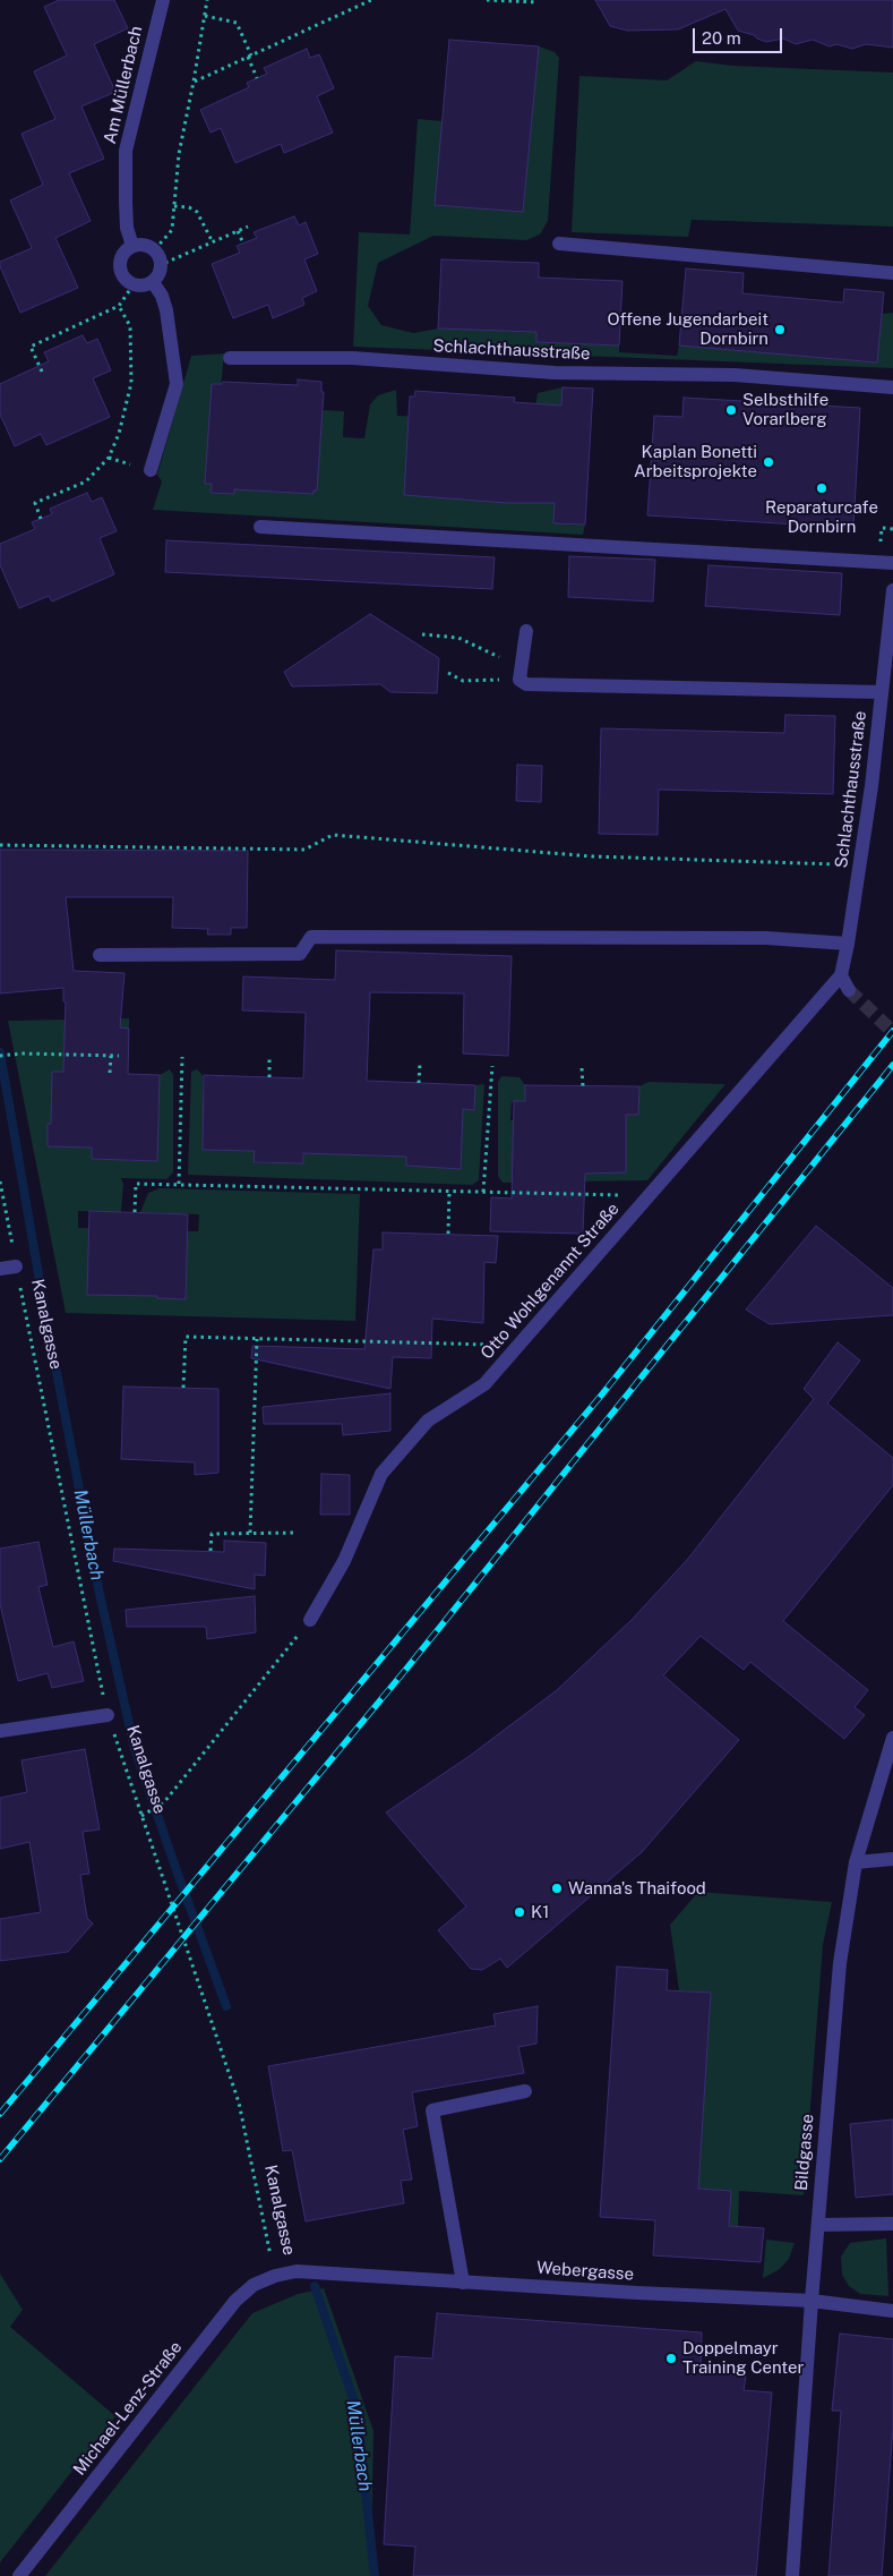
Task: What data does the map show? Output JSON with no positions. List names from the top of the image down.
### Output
{
  "streets": {
    "street": [
      "Am Müllerbach",
      "Schlachthausstraße",
      "Otto Wohlgenannt Straße",
      "Kanalgasse",
      "Bildgasse",
      "Webergasse",
      "Michael-Lenz-Straße"
    ]
  },
  "crossings": [
    ["Schlachthausstraße", "Otto Wohlgenannt Straße"],
    ["Kanalgasse", "Webergasse"],
    ["Kanalgasse", "Michael-Lenz-Straße"],
    ["Bildgasse", "Webergasse"],
    ["Webergasse", "Michael-Lenz-Straße"]
  ],
  "water": ["Müllerbach"],
  "places": [
    "Offene Jugendarbeit Dornbirn",
    "Selbsthilfe Vorarlberg",
    "Kaplan Bonetti Arbeitsprojekte",
    "Reparaturcafe Dornbirn",
    "Wanna's Thaifood",
    "K1",
    "Doppelmayr Training Center"
  ],
  "scale_bar": "20 m"
}
